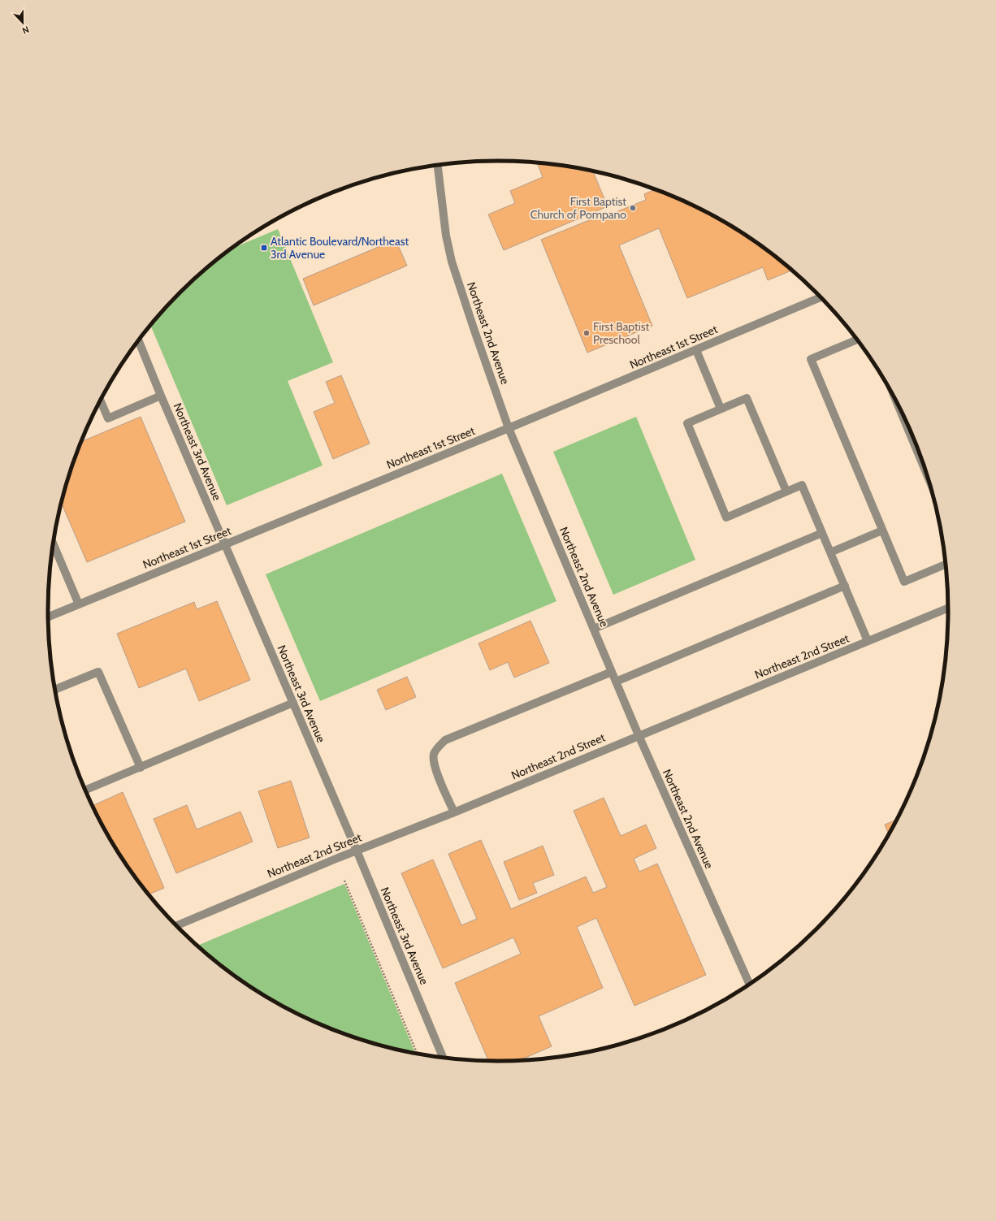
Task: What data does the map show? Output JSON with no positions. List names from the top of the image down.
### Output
{
  "streets": {
    "street": [
      "Northeast 2nd Avenue",
      "Northeast 1st Street",
      "Northeast 3rd Avenue",
      "Northeast 2nd Street"
    ]
  },
  "crossings": [
    ["Northeast 2nd Avenue", "Northeast 1st Street"],
    ["Northeast 2nd Avenue", "Northeast 2nd Street"],
    ["Northeast 1st Street", "Northeast 3rd Avenue"],
    ["Northeast 3rd Avenue", "Northeast 2nd Street"]
  ],
  "places": {
    "other": ["First Baptist Church of Pompano", "First Baptist Preschool"],
    "transit": ["Atlantic Boulevard/Northeast 3rd Avenue"]
  },
  "north": "bottom"
}
